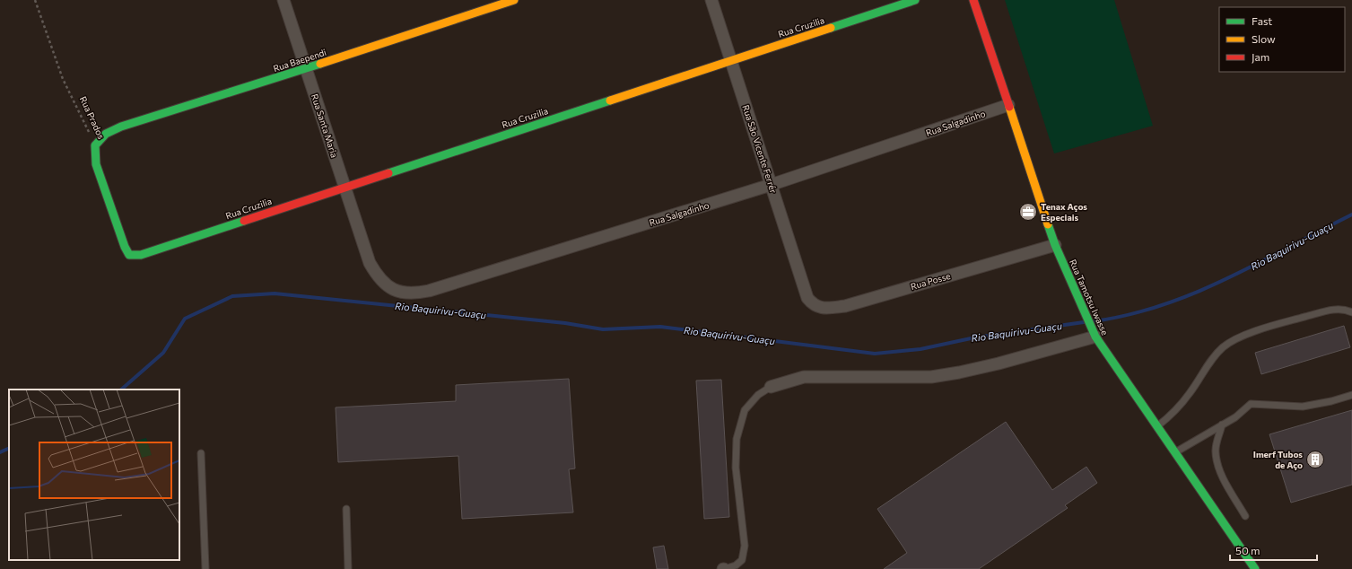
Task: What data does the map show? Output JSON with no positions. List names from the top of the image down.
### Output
{
  "streets": {
    "street": [
      "Rua Cruzilia",
      "Rua Baependi",
      "Rua Prados",
      "Rua Salgadinho",
      "Rua Santa Maria",
      "Rua São Vicente Ferrér",
      "Rua Posse",
      "Rua Tamotsu Iwasse"
    ]
  },
  "crossings": [
    ["Rua Cruzilia", "Rua Prados"],
    ["Rua Cruzilia", "Rua Santa Maria"],
    ["Rua Cruzilia", "Rua São Vicente Ferrér"],
    ["Rua Baependi", "Rua Prados"],
    ["Rua Baependi", "Rua Santa Maria"],
    ["Rua Salgadinho", "Rua Santa Maria"],
    ["Rua Salgadinho", "Rua São Vicente Ferrér"],
    ["Rua Salgadinho", "Rua Tamotsu Iwasse"],
    ["Rua São Vicente Ferrér", "Rua Posse"],
    ["Rua Posse", "Rua Tamotsu Iwasse"]
  ],
  "water": ["Rio Baquirivu-Guaçu"],
  "places": {
    "office": ["Tenax Aços Especiais"],
    "building": ["Imerf Tubos de Aço"]
  },
  "legend": ["Fast", "Slow", "Jam"],
  "scale_bar": "50 m"
}
